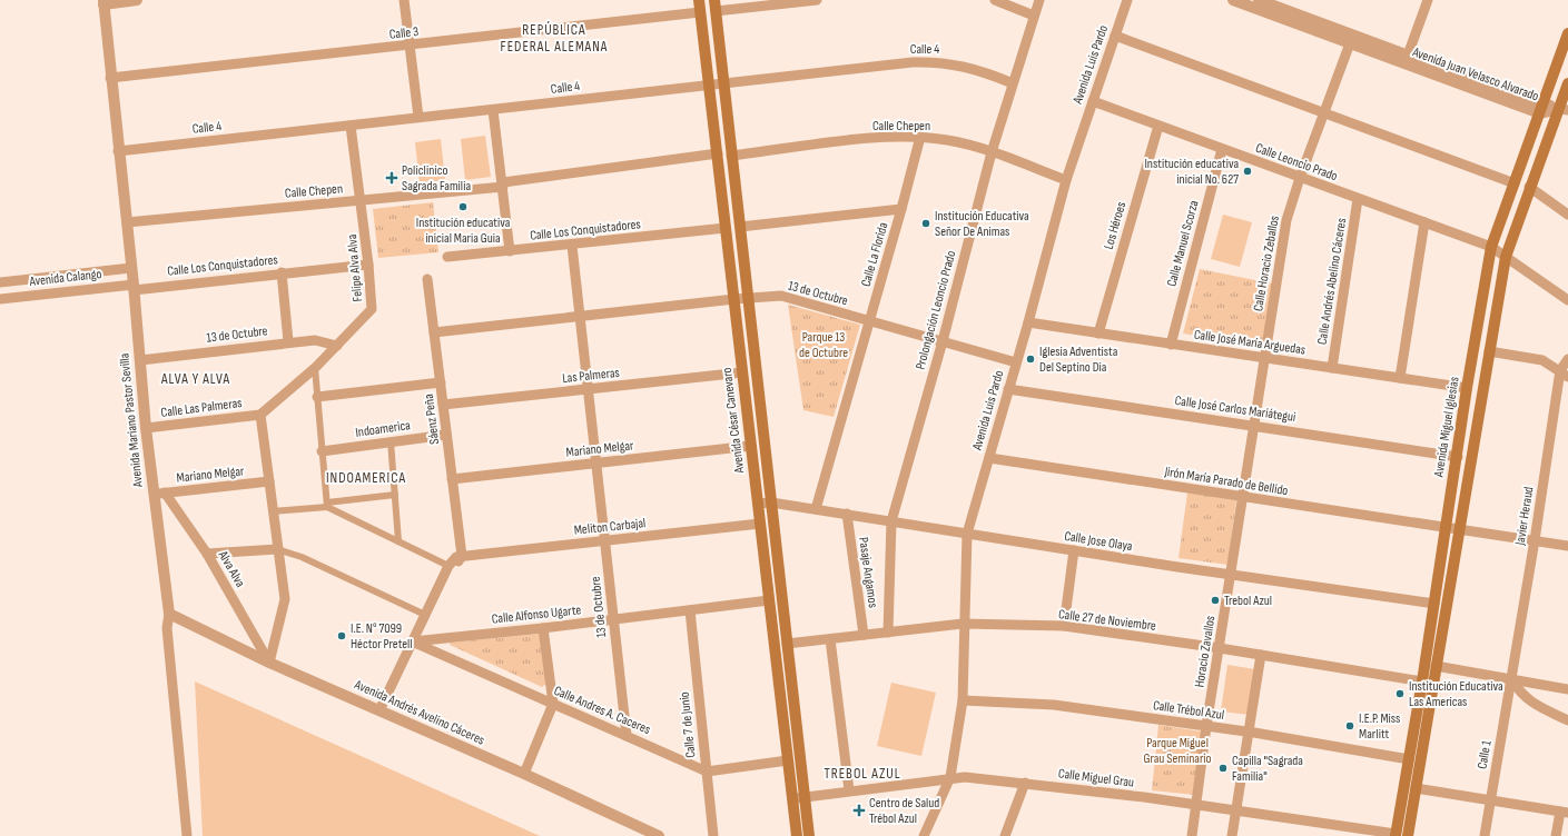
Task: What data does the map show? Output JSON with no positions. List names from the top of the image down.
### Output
{
  "streets": {
    "main road": ["Avenida César Canevaro", "Avenida Miguel Iglesias"],
    "street": [
      "Calle 3",
      "Calle 4",
      "Avenida Luis Pardo",
      "Avenida Juan Velasco Alvarado",
      "Calle Chepen",
      "Calle Leoncio Prado",
      "Los Héroes",
      "Calle Los Conquistadores",
      "Calle Manuel Scorza",
      "Calle La Florida",
      "Calle Horacio Zeballos",
      "Felipe Alva Alva",
      "Avenida Calango",
      "Calle Andrés Abelino Cáceres",
      "13 de Octubre",
      "Prolongación Leoncio Prado",
      "Calle José María Arguedas",
      "Las Palmeras",
      "Calle Las Palmeras",
      "Calle José Carlos Mariátegui",
      "Sáenz Peña",
      "Avenida Mariano Pastor Sevilla",
      "Indoamerica",
      "Mariano Melgar",
      "Jirón María Parado de Bellido",
      "Javier Heraud",
      "Meliton Carbajal",
      "Calle Jose Olaya",
      "Alva Alva",
      "Pasaje Angamos",
      "Calle Alfonso Ugarte",
      "Calle 27 de Noviembre",
      "Horacio Zavallos",
      "Calle Andres A. Caceres",
      "Calle Trébol Azul",
      "Avenida Andrés Avelino Cáceres",
      "Calle 7 de Junio",
      "Calle 1",
      "Calle Miguel Grau"
    ]
  },
  "crossings": [
    ["Calle 3", "Avenida Mariano Pastor Sevilla"],
    ["Calle 3", "Avenida César Canevaro"],
    ["Calle 4", "Felipe Alva Alva"],
    ["Calle 4", "Prolongación Leoncio Prado"],
    ["Calle 4", "Avenida Mariano Pastor Sevilla"],
    ["Calle 4", "Avenida César Canevaro"],
    ["Avenida Luis Pardo", "Calle Chepen"],
    ["Avenida Luis Pardo", "Calle Leoncio Prado"],
    ["Avenida Luis Pardo", "13 de Octubre"],
    ["Avenida Luis Pardo", "Calle José María Arguedas"],
    ["Avenida Luis Pardo", "Calle José Carlos Mariátegui"],
    ["Avenida Luis Pardo", "Jirón María Parado de Bellido"],
    ["Avenida Luis Pardo", "Calle Jose Olaya"],
    ["Avenida Luis Pardo", "Calle 27 de Noviembre"],
    ["Avenida Luis Pardo", "Calle Trébol Azul"],
    ["Avenida Luis Pardo", "Calle Miguel Grau"],
    ["Avenida Juan Velasco Alvarado", "Calle Horacio Zeballos"],
    ["Avenida Juan Velasco Alvarado", "Avenida Miguel Iglesias"],
    ["Calle Chepen", "Calle La Florida"],
    ["Calle Chepen", "Felipe Alva Alva"],
    ["Calle Chepen", "Prolongación Leoncio Prado"],
    ["Calle Chepen", "Avenida Mariano Pastor Sevilla"],
    ["Calle Chepen", "Avenida César Canevaro"],
    ["Calle Leoncio Prado", "Los Héroes"],
    ["Calle Leoncio Prado", "Calle Manuel Scorza"],
    ["Calle Leoncio Prado", "Calle Horacio Zeballos"],
    ["Calle Leoncio Prado", "Calle Andrés Abelino Cáceres"],
    ["Calle Leoncio Prado", "Avenida Miguel Iglesias"],
    ["Los Héroes", "Calle José María Arguedas"],
    ["Calle Los Conquistadores", "Felipe Alva Alva"],
    ["Calle Los Conquistadores", "Avenida Calango"],
    ["Calle Los Conquistadores", "13 de Octubre"],
    ["Calle Los Conquistadores", "Avenida Mariano Pastor Sevilla"],
    ["Calle Los Conquistadores", "Avenida César Canevaro"],
    ["Calle Manuel Scorza", "Calle José María Arguedas"],
    ["Calle La Florida", "13 de Octubre"],
    ["Calle La Florida", "Calle Jose Olaya"],
    ["Calle Horacio Zeballos", "Calle José María Arguedas"],
    ["Calle Horacio Zeballos", "Calle José Carlos Mariátegui"],
    ["Calle Horacio Zeballos", "Jirón María Parado de Bellido"],
    ["Calle Horacio Zeballos", "Horacio Zavallos"],
    ["Felipe Alva Alva", "13 de Octubre"],
    ["Felipe Alva Alva", "Calle Las Palmeras"],
    ["Avenida Calango", "Avenida Mariano Pastor Sevilla"],
    ["Calle Andrés Abelino Cáceres", "Calle José María Arguedas"],
    ["13 de Octubre", "Prolongación Leoncio Prado"],
    ["13 de Octubre", "Las Palmeras"],
    ["13 de Octubre", "Sáenz Peña"],
    ["13 de Octubre", "Avenida Mariano Pastor Sevilla"],
    ["13 de Octubre", "Avenida César Canevaro"],
    ["13 de Octubre", "Mariano Melgar"],
    ["13 de Octubre", "Meliton Carbajal"],
    ["13 de Octubre", "Calle Alfonso Ugarte"],
    ["13 de Octubre", "Calle Andres A. Caceres"],
    ["Prolongación Leoncio Prado", "Calle Jose Olaya"],
    ["Prolongación Leoncio Prado", "Calle 27 de Noviembre"],
    ["Calle José María Arguedas", "Avenida Miguel Iglesias"],
    ["Las Palmeras", "Sáenz Peña"],
    ["Las Palmeras", "Avenida César Canevaro"],
    ["Calle Las Palmeras", "Avenida Mariano Pastor Sevilla"],
    ["Calle José Carlos Mariátegui", "Avenida Miguel Iglesias"],
    ["Sáenz Peña", "Indoamerica"],
    ["Sáenz Peña", "Mariano Melgar"],
    ["Sáenz Peña", "Meliton Carbajal"],
    ["Avenida Mariano Pastor Sevilla", "Mariano Melgar"],
    ["Avenida Mariano Pastor Sevilla", "Alva Alva"],
    ["Avenida Mariano Pastor Sevilla", "Avenida Andrés Avelino Cáceres"],
    ["Avenida César Canevaro", "Mariano Melgar"],
    ["Avenida César Canevaro", "Meliton Carbajal"],
    ["Avenida César Canevaro", "Calle Jose Olaya"],
    ["Avenida César Canevaro", "Calle Alfonso Ugarte"],
    ["Avenida César Canevaro", "Calle 27 de Noviembre"],
    ["Avenida César Canevaro", "Calle Miguel Grau"],
    ["Avenida Miguel Iglesias", "Jirón María Parado de Bellido"],
    ["Avenida Miguel Iglesias", "Calle Jose Olaya"],
    ["Avenida Miguel Iglesias", "Calle 27 de Noviembre"],
    ["Avenida Miguel Iglesias", "Calle Trébol Azul"],
    ["Avenida Miguel Iglesias", "Calle Miguel Grau"],
    ["Mariano Melgar", "Alva Alva"],
    ["Jirón María Parado de Bellido", "Javier Heraud"],
    ["Jirón María Parado de Bellido", "Horacio Zavallos"],
    ["Javier Heraud", "Calle 1"],
    ["Calle Jose Olaya", "Pasaje Angamos"],
    ["Calle Jose Olaya", "Horacio Zavallos"],
    ["Alva Alva", "Avenida Andrés Avelino Cáceres"],
    ["Pasaje Angamos", "Calle 27 de Noviembre"],
    ["Calle Alfonso Ugarte", "Calle Andres A. Caceres"],
    ["Calle Alfonso Ugarte", "Calle 7 de Junio"],
    ["Calle 27 de Noviembre", "Horacio Zavallos"],
    ["Horacio Zavallos", "Calle Trébol Azul"],
    ["Horacio Zavallos", "Calle Miguel Grau"],
    ["Calle Andres A. Caceres", "Calle 7 de Junio"]
  ],
  "districts": [
    "REPÚBLICA FEDERAL ALEMANA",
    "ALVA Y ALVA",
    "INDOAMERICA",
    "TREBOL AZUL"
  ],
  "parks": ["Parque 13 de Octubre", "Parque Miguel Grau Seminario"],
  "places": {
    "other": [
      "Institución educativa inicial No. 627",
      "Institución educativa inicial Maria Guia",
      "Institución Educativa Señor De Animas",
      "Iglesia Adventista Del Septino Dia",
      "Trebol Azul",
      "I.E. N° 7099 Héctor Pretell",
      "Institución Educativa Las Americas",
      "I.E.P. Miss Marlitt",
      "Capilla \"Sagrada Familia\""
    ],
    "health": ["Policlinico Sagrada Familia", "Centro de Salud Trébol Azul"]
  }
}
